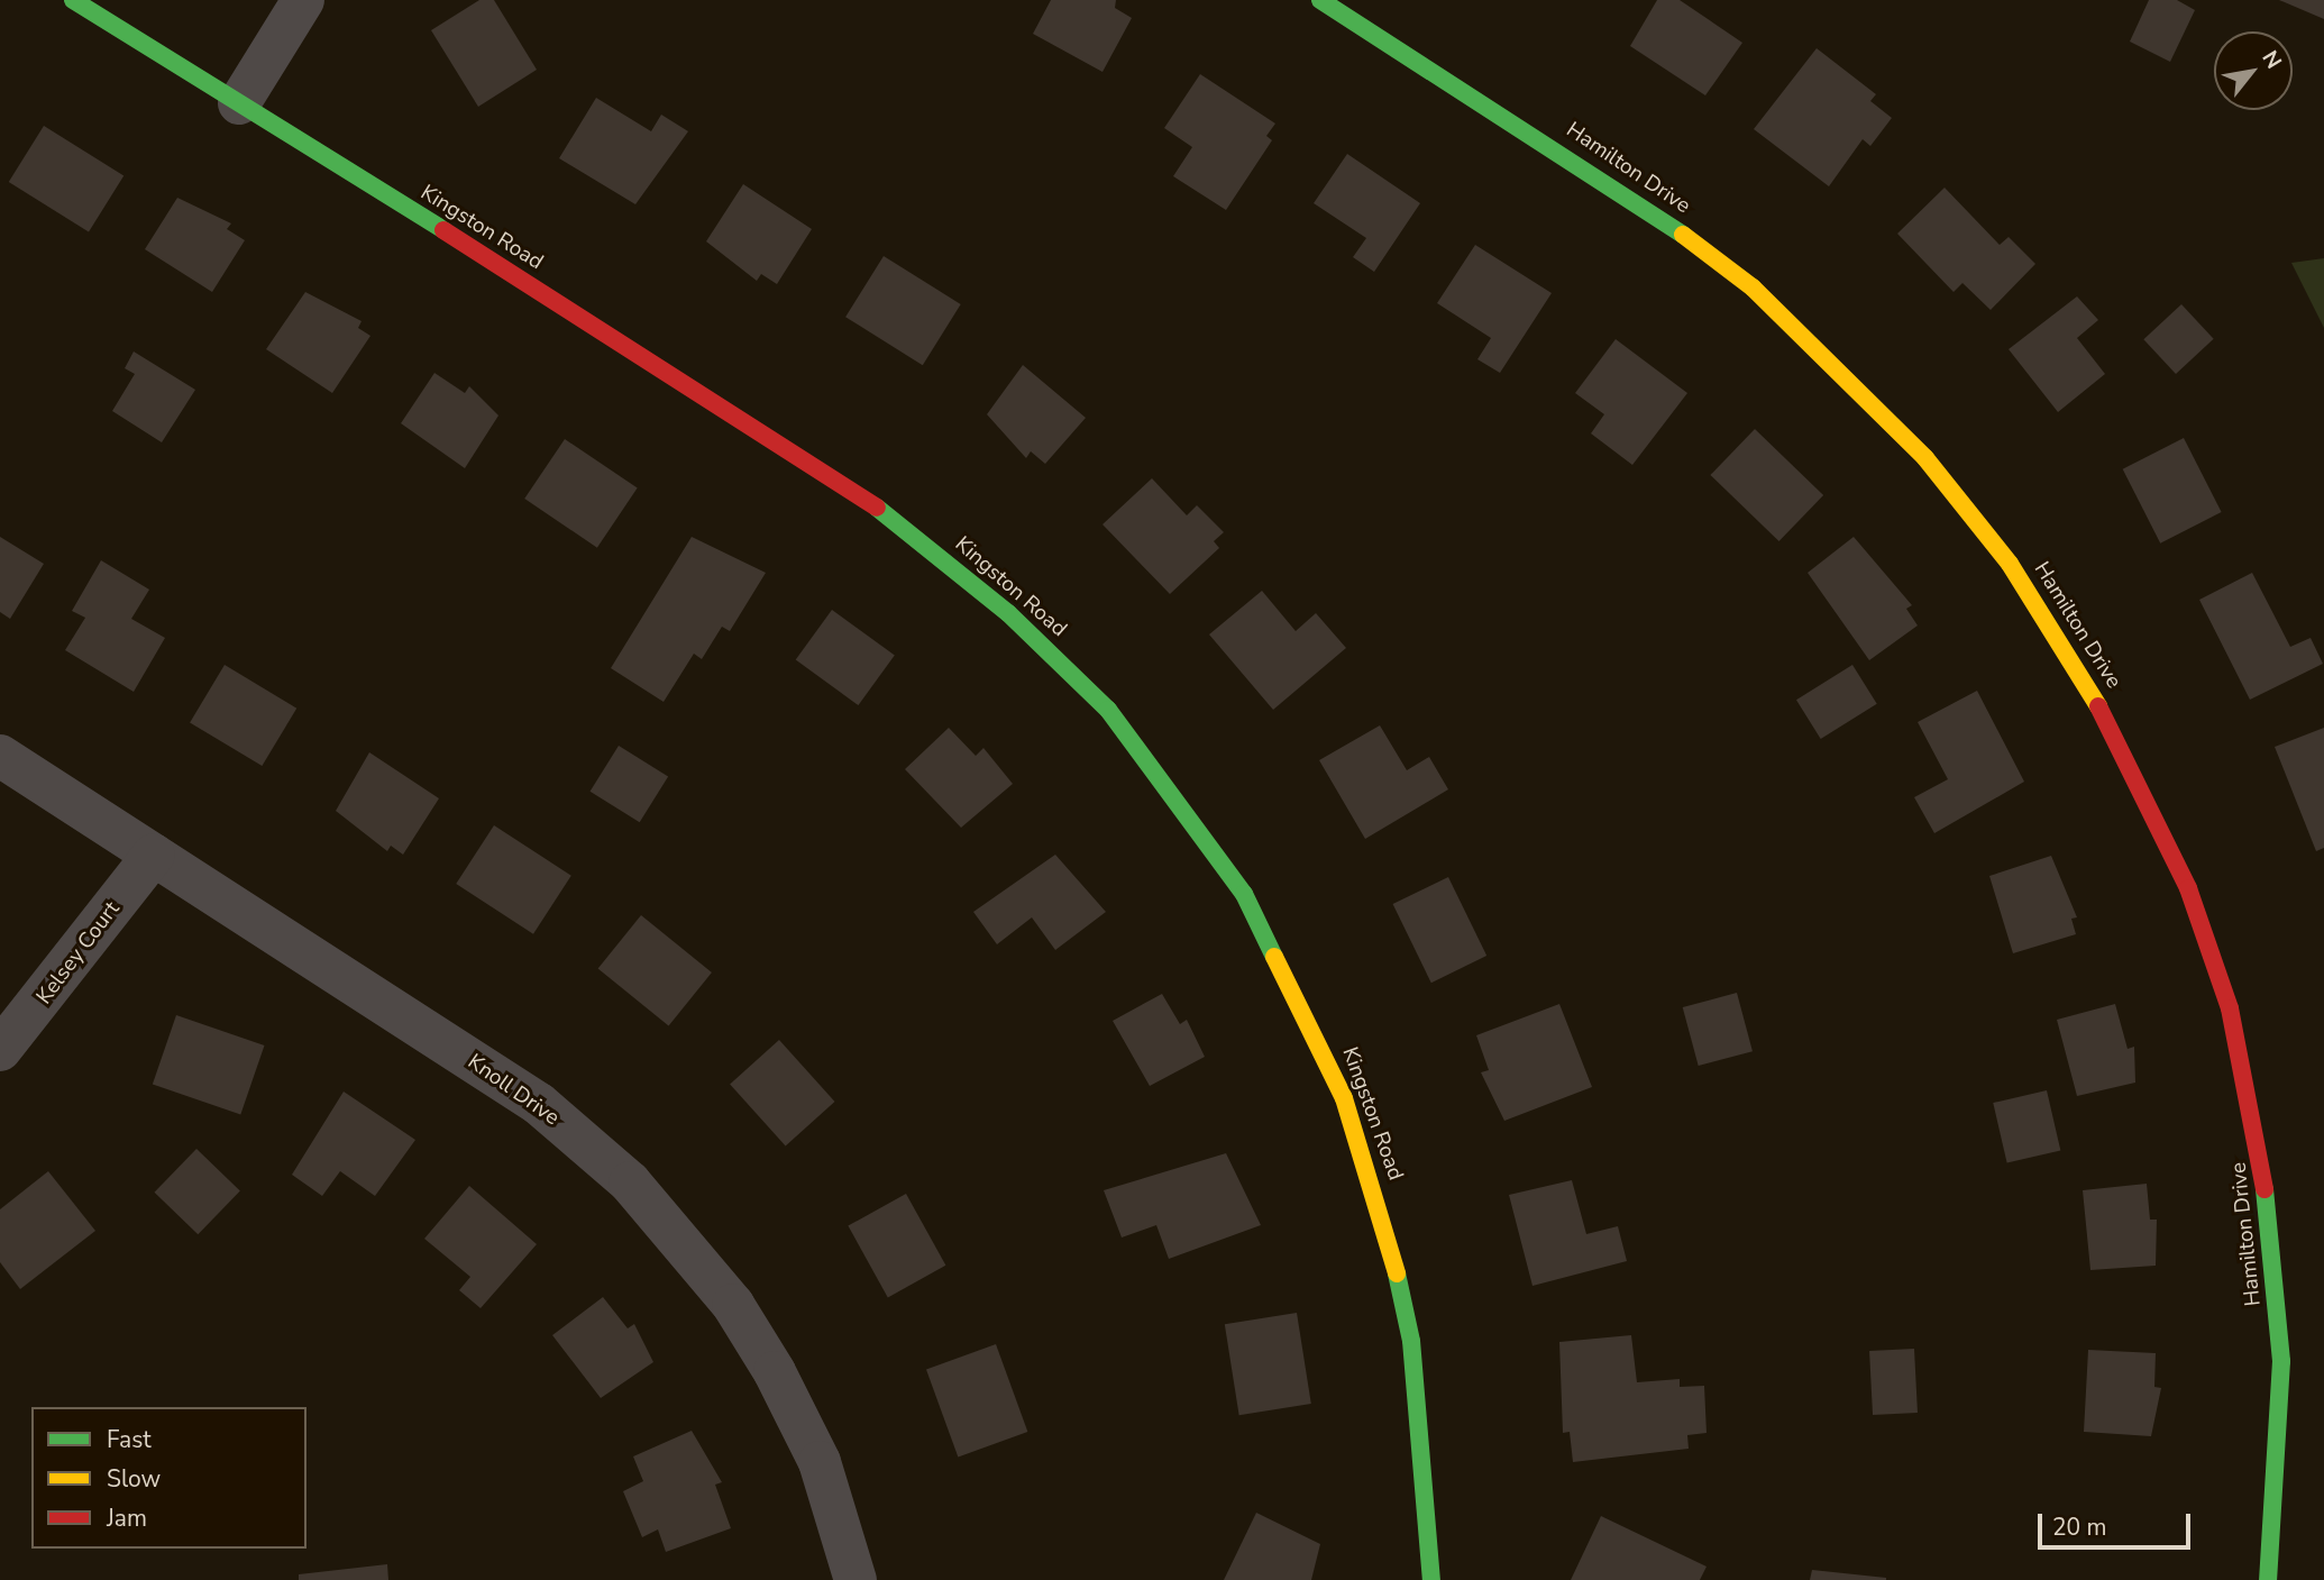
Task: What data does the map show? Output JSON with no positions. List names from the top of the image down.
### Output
{
  "streets": {
    "street": [
      "Hamilton Drive",
      "Kingston Road",
      "Kelsey Court",
      "Knoll Drive"
    ]
  },
  "crossings": [
    ["Kelsey Court", "Knoll Drive"]
  ],
  "legend": ["Fast", "Slow", "Jam"],
  "scale_bar": "20 m",
  "north": "top right"
}
